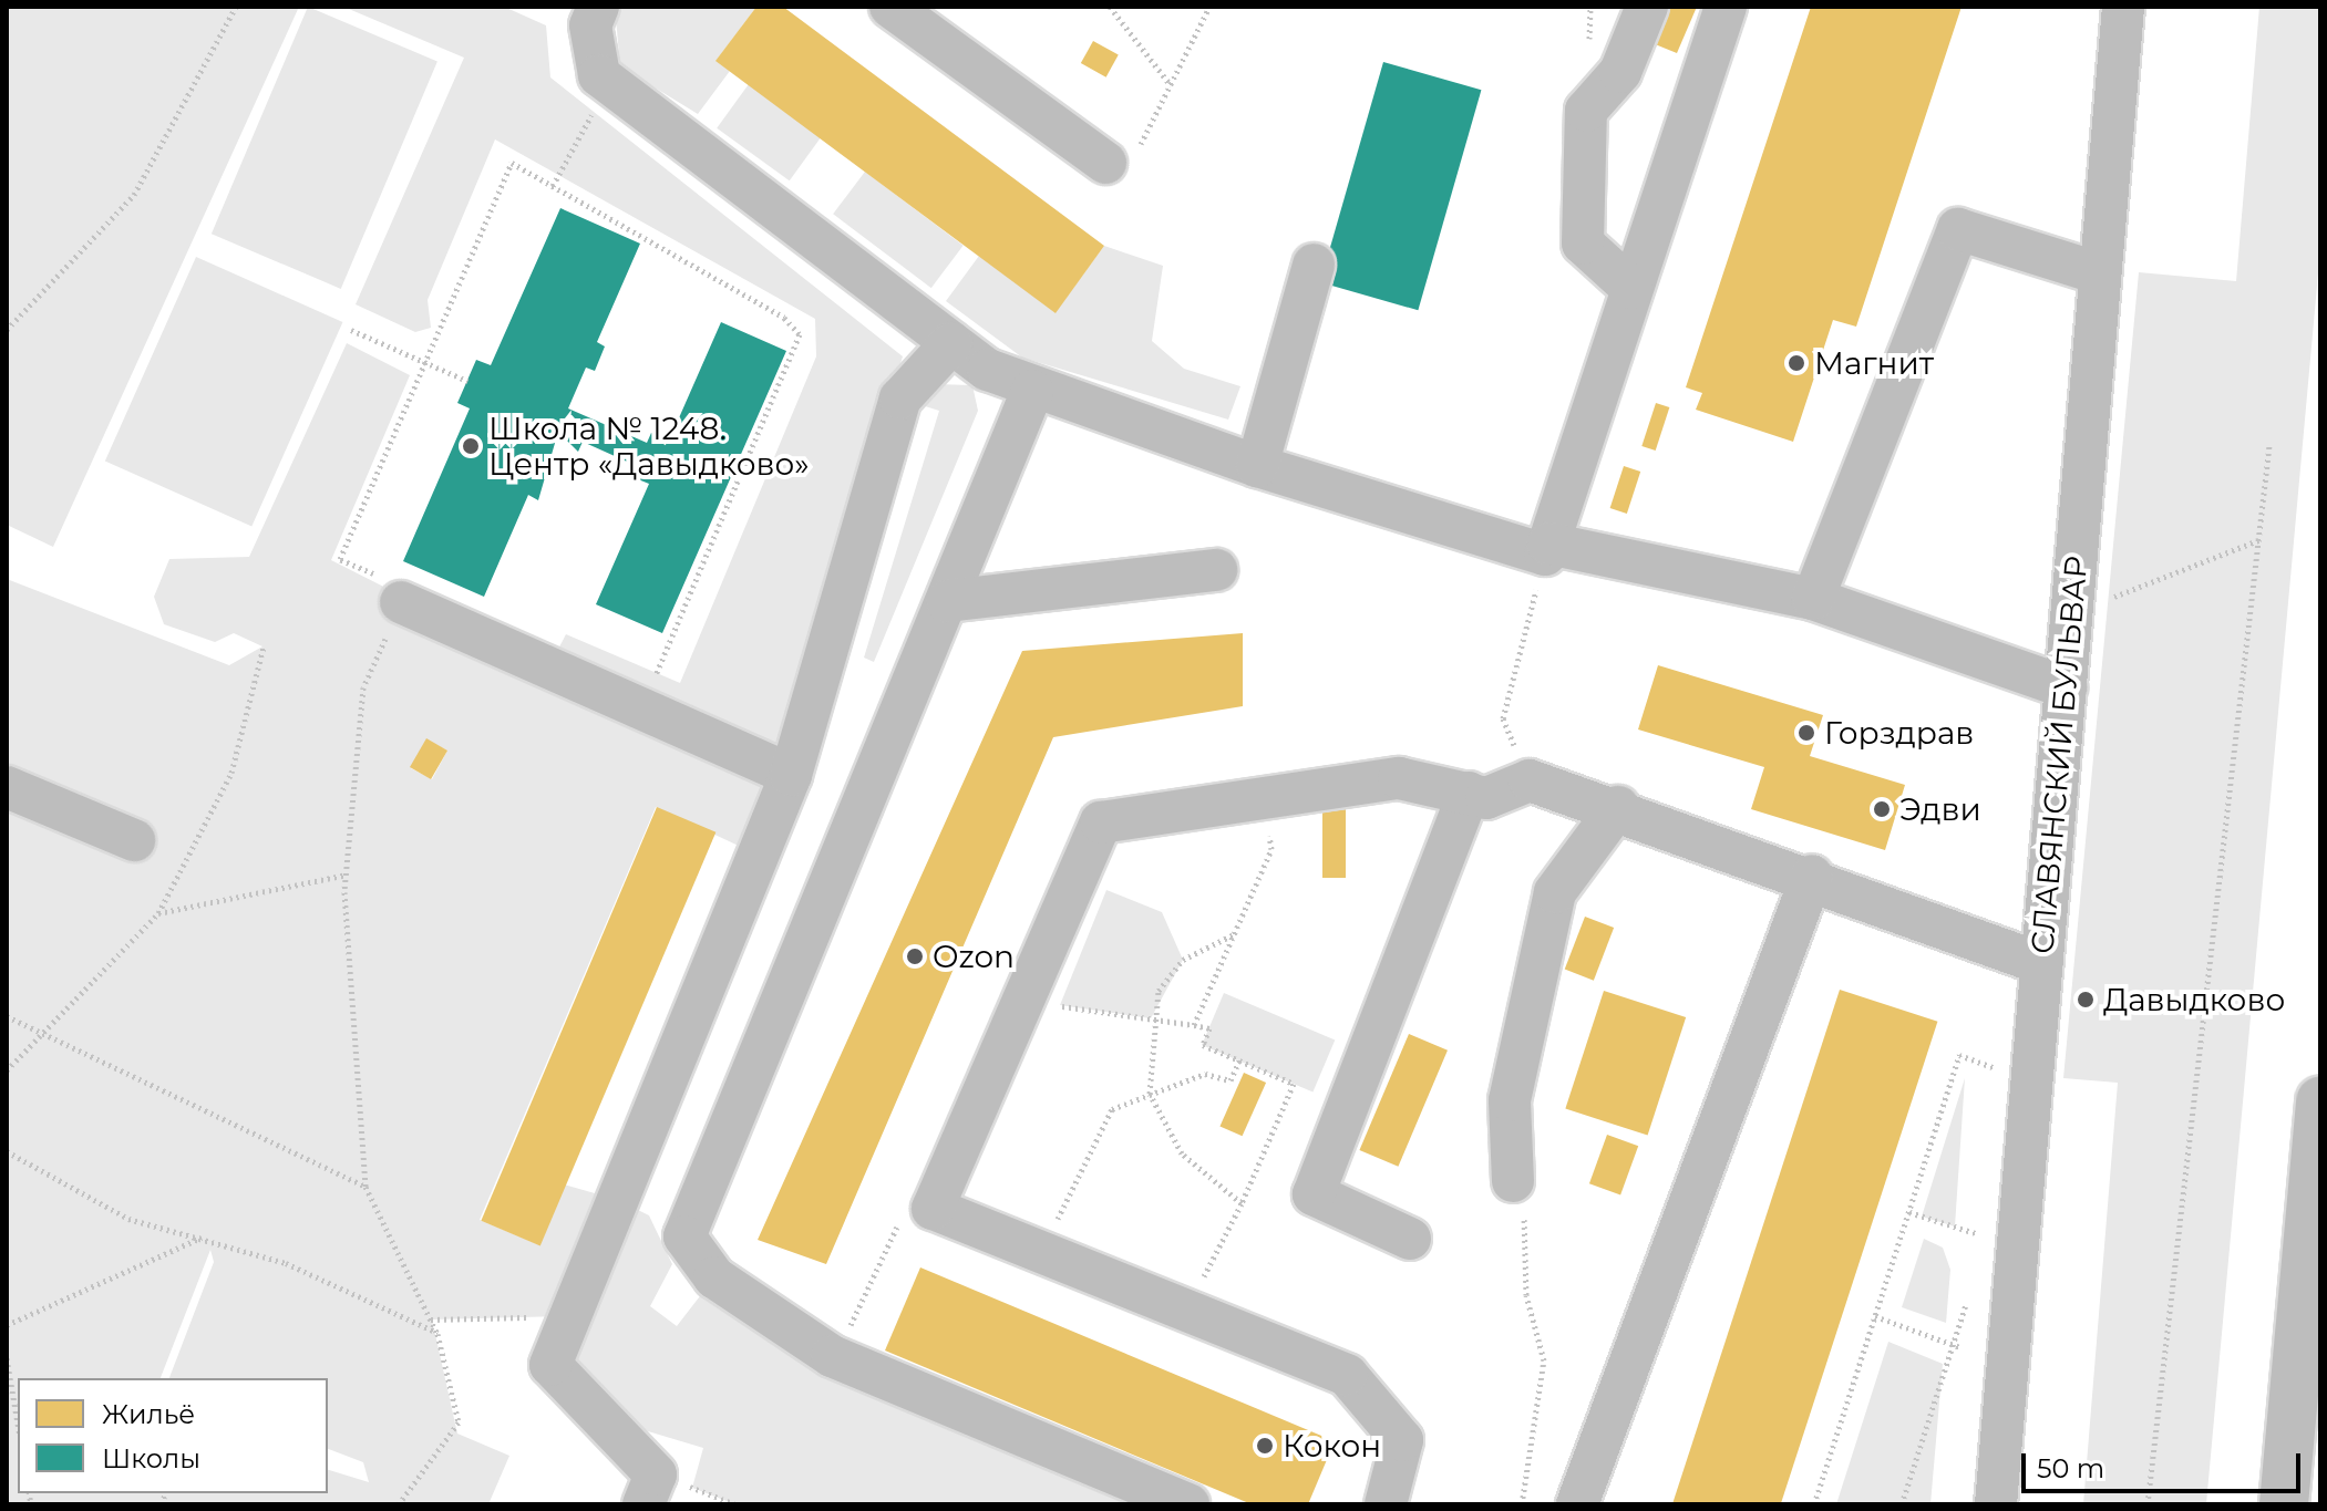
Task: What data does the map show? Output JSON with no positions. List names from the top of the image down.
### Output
{
  "streets": {
    "street": ["СЛАВЯНСКИЙ БУЛЬВАР"]
  },
  "places": [
    "Магнит",
    "Школа № 1248. Центр «Давыдково»",
    "Горздрав",
    "Эдви",
    "Ozon",
    "Давыдково",
    "Кокон"
  ],
  "legend": ["Жильё", "Школы"],
  "scale_bar": "50 m"
}
